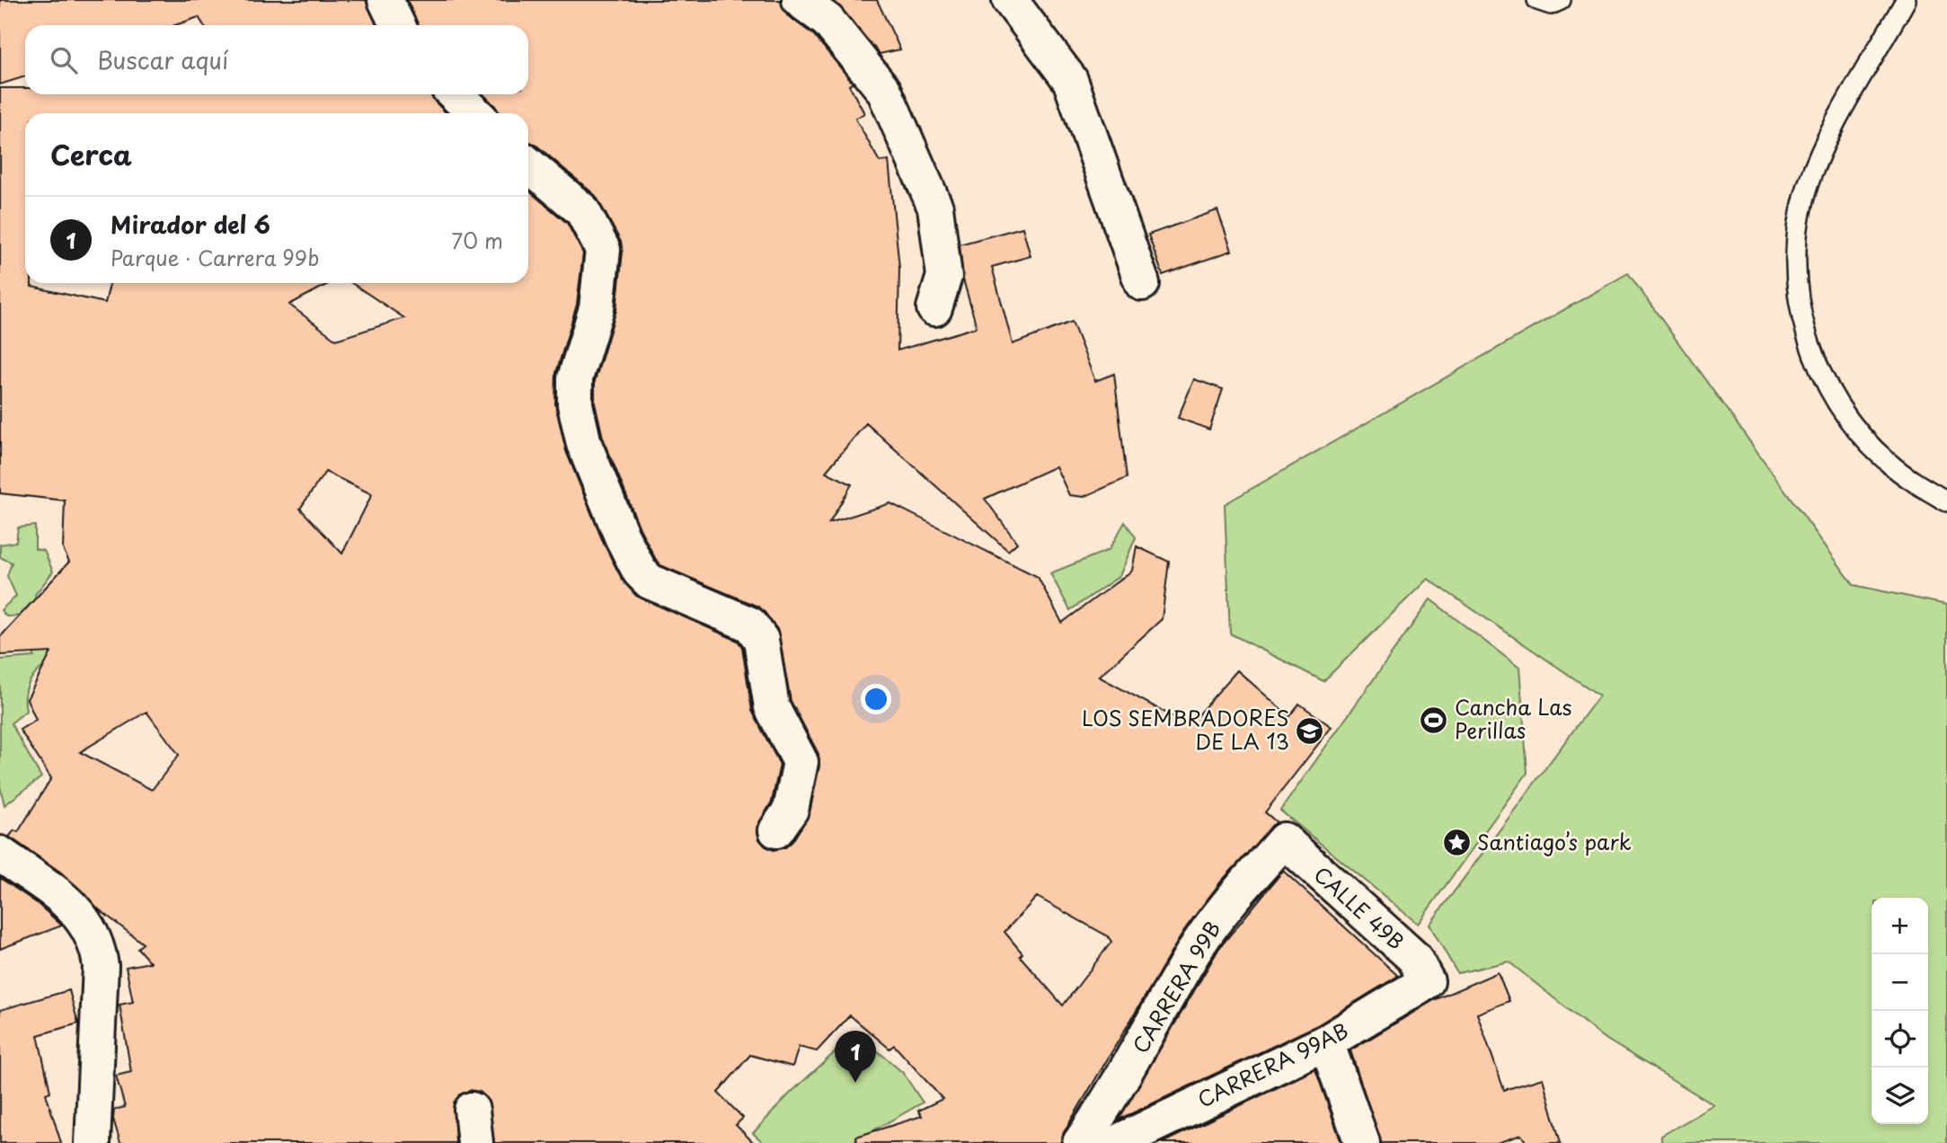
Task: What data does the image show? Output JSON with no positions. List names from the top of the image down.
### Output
{
  "streets": {
    "street": ["CALLE 49B", "CARRERA 99B", "CARRERA 99AB"]
  },
  "crossings": [
    ["CALLE 49B", "CARRERA 99B"],
    ["CALLE 49B", "CARRERA 99AB"]
  ],
  "places": {
    "sports": ["Cancha Las Perillas"],
    "school or university": ["LOS SEMBRADORES DE LA 13"],
    "place": ["Santiago’s park"]
  },
  "page": {
    "search": "Buscar aquí",
    "heading": "Cerca",
    "list": [
      {
        "mark": "1",
        "name": "Mirador del 6",
        "note": "Parque · Carrera 99b",
        "value": "70 m"
      }
    ],
    "map_buttons": ["+", "−"],
    "pins": "1"
  }
}
